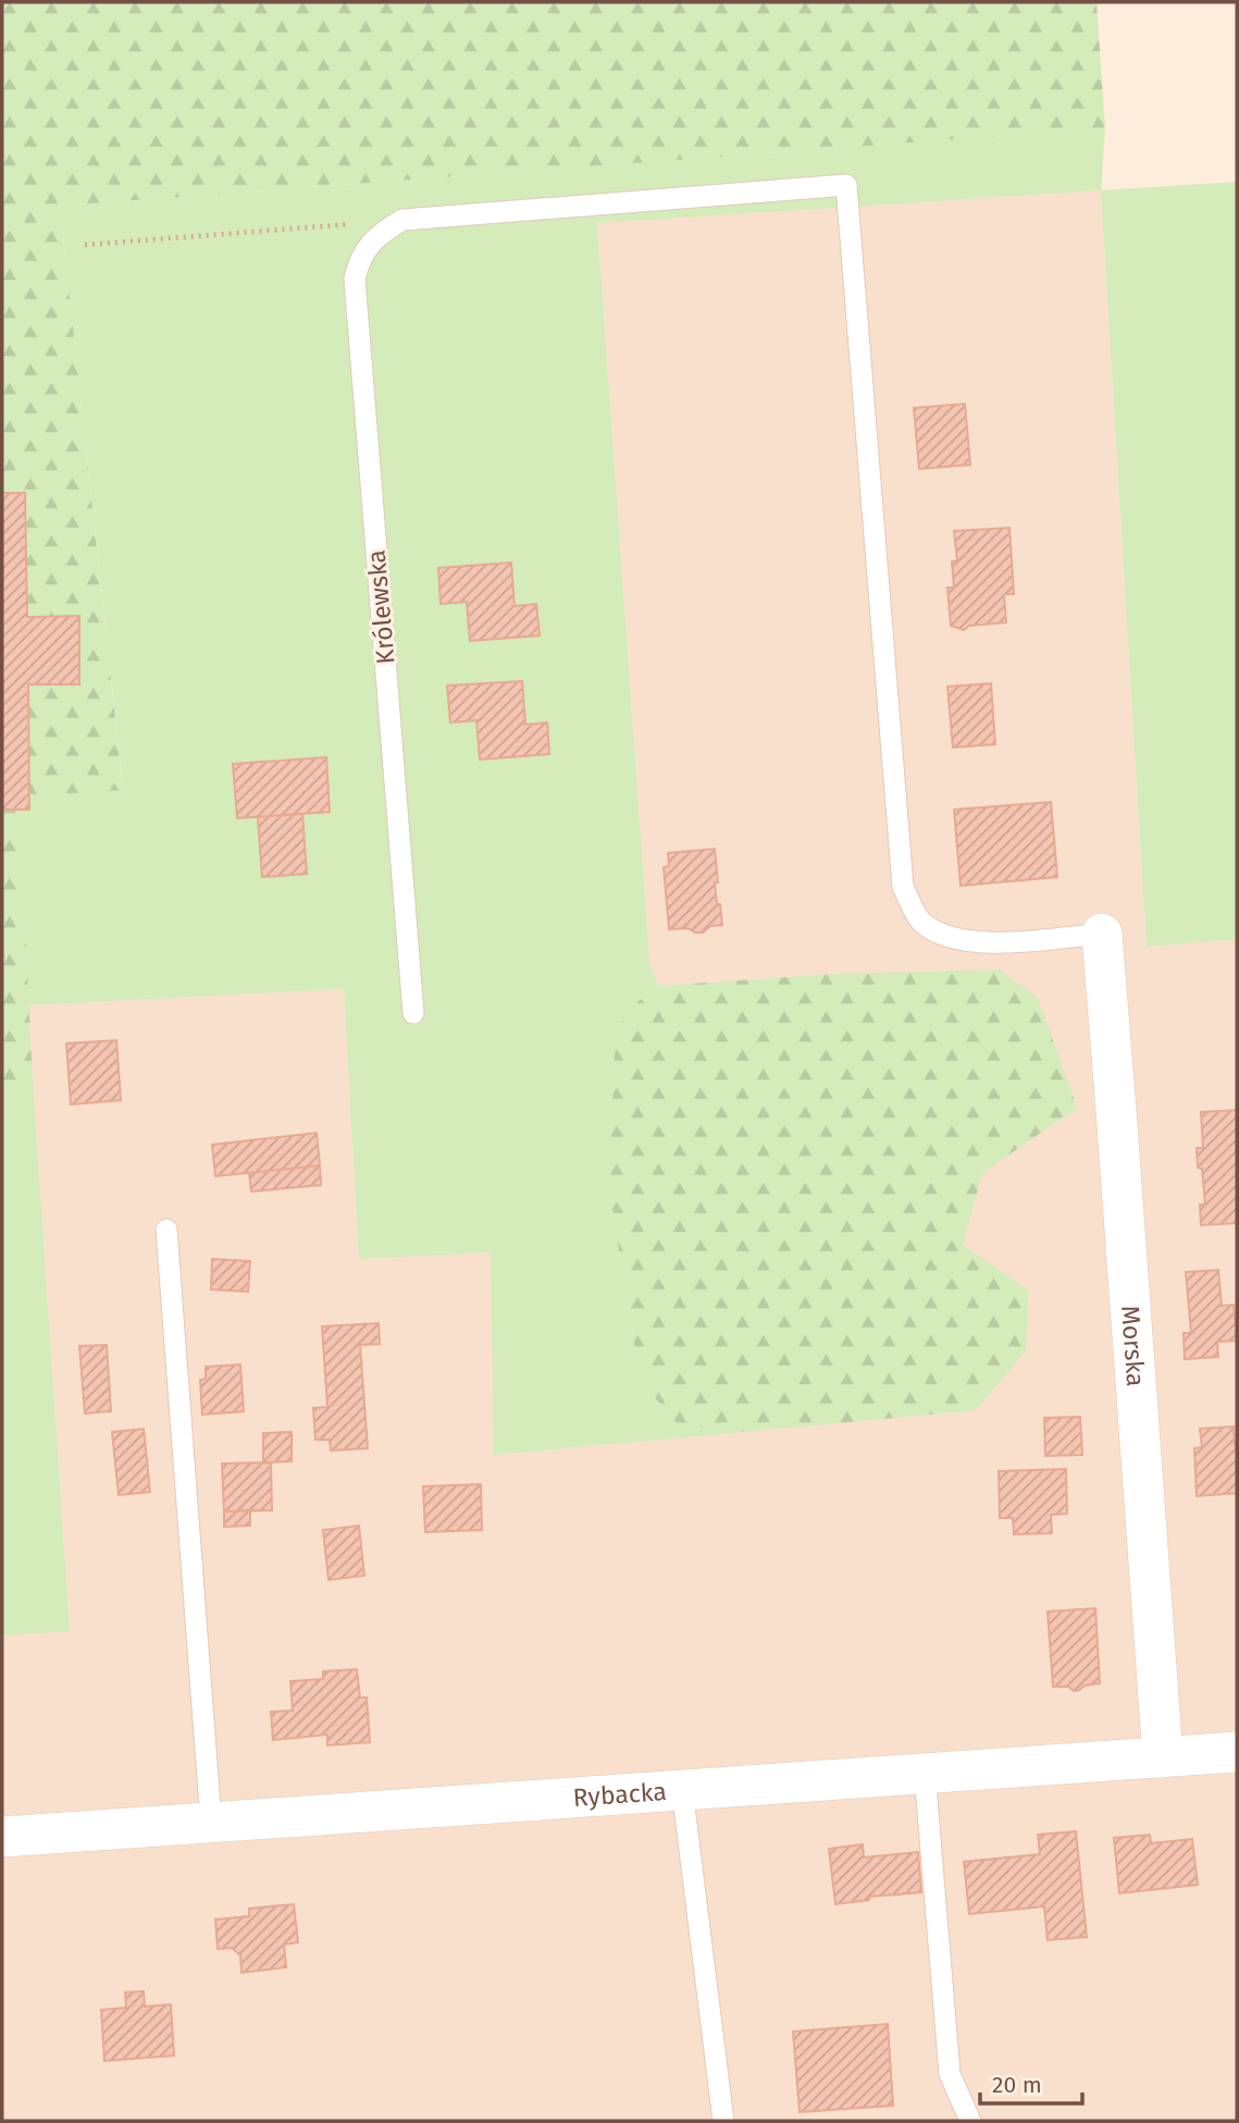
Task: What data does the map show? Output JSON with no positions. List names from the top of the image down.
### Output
{
  "streets": {
    "street": ["Morska", "Rybacka"],
    "lane": ["Królewska"]
  },
  "crossings": [
    ["Morska", "Rybacka"]
  ],
  "scale_bar": "20 m"
}
